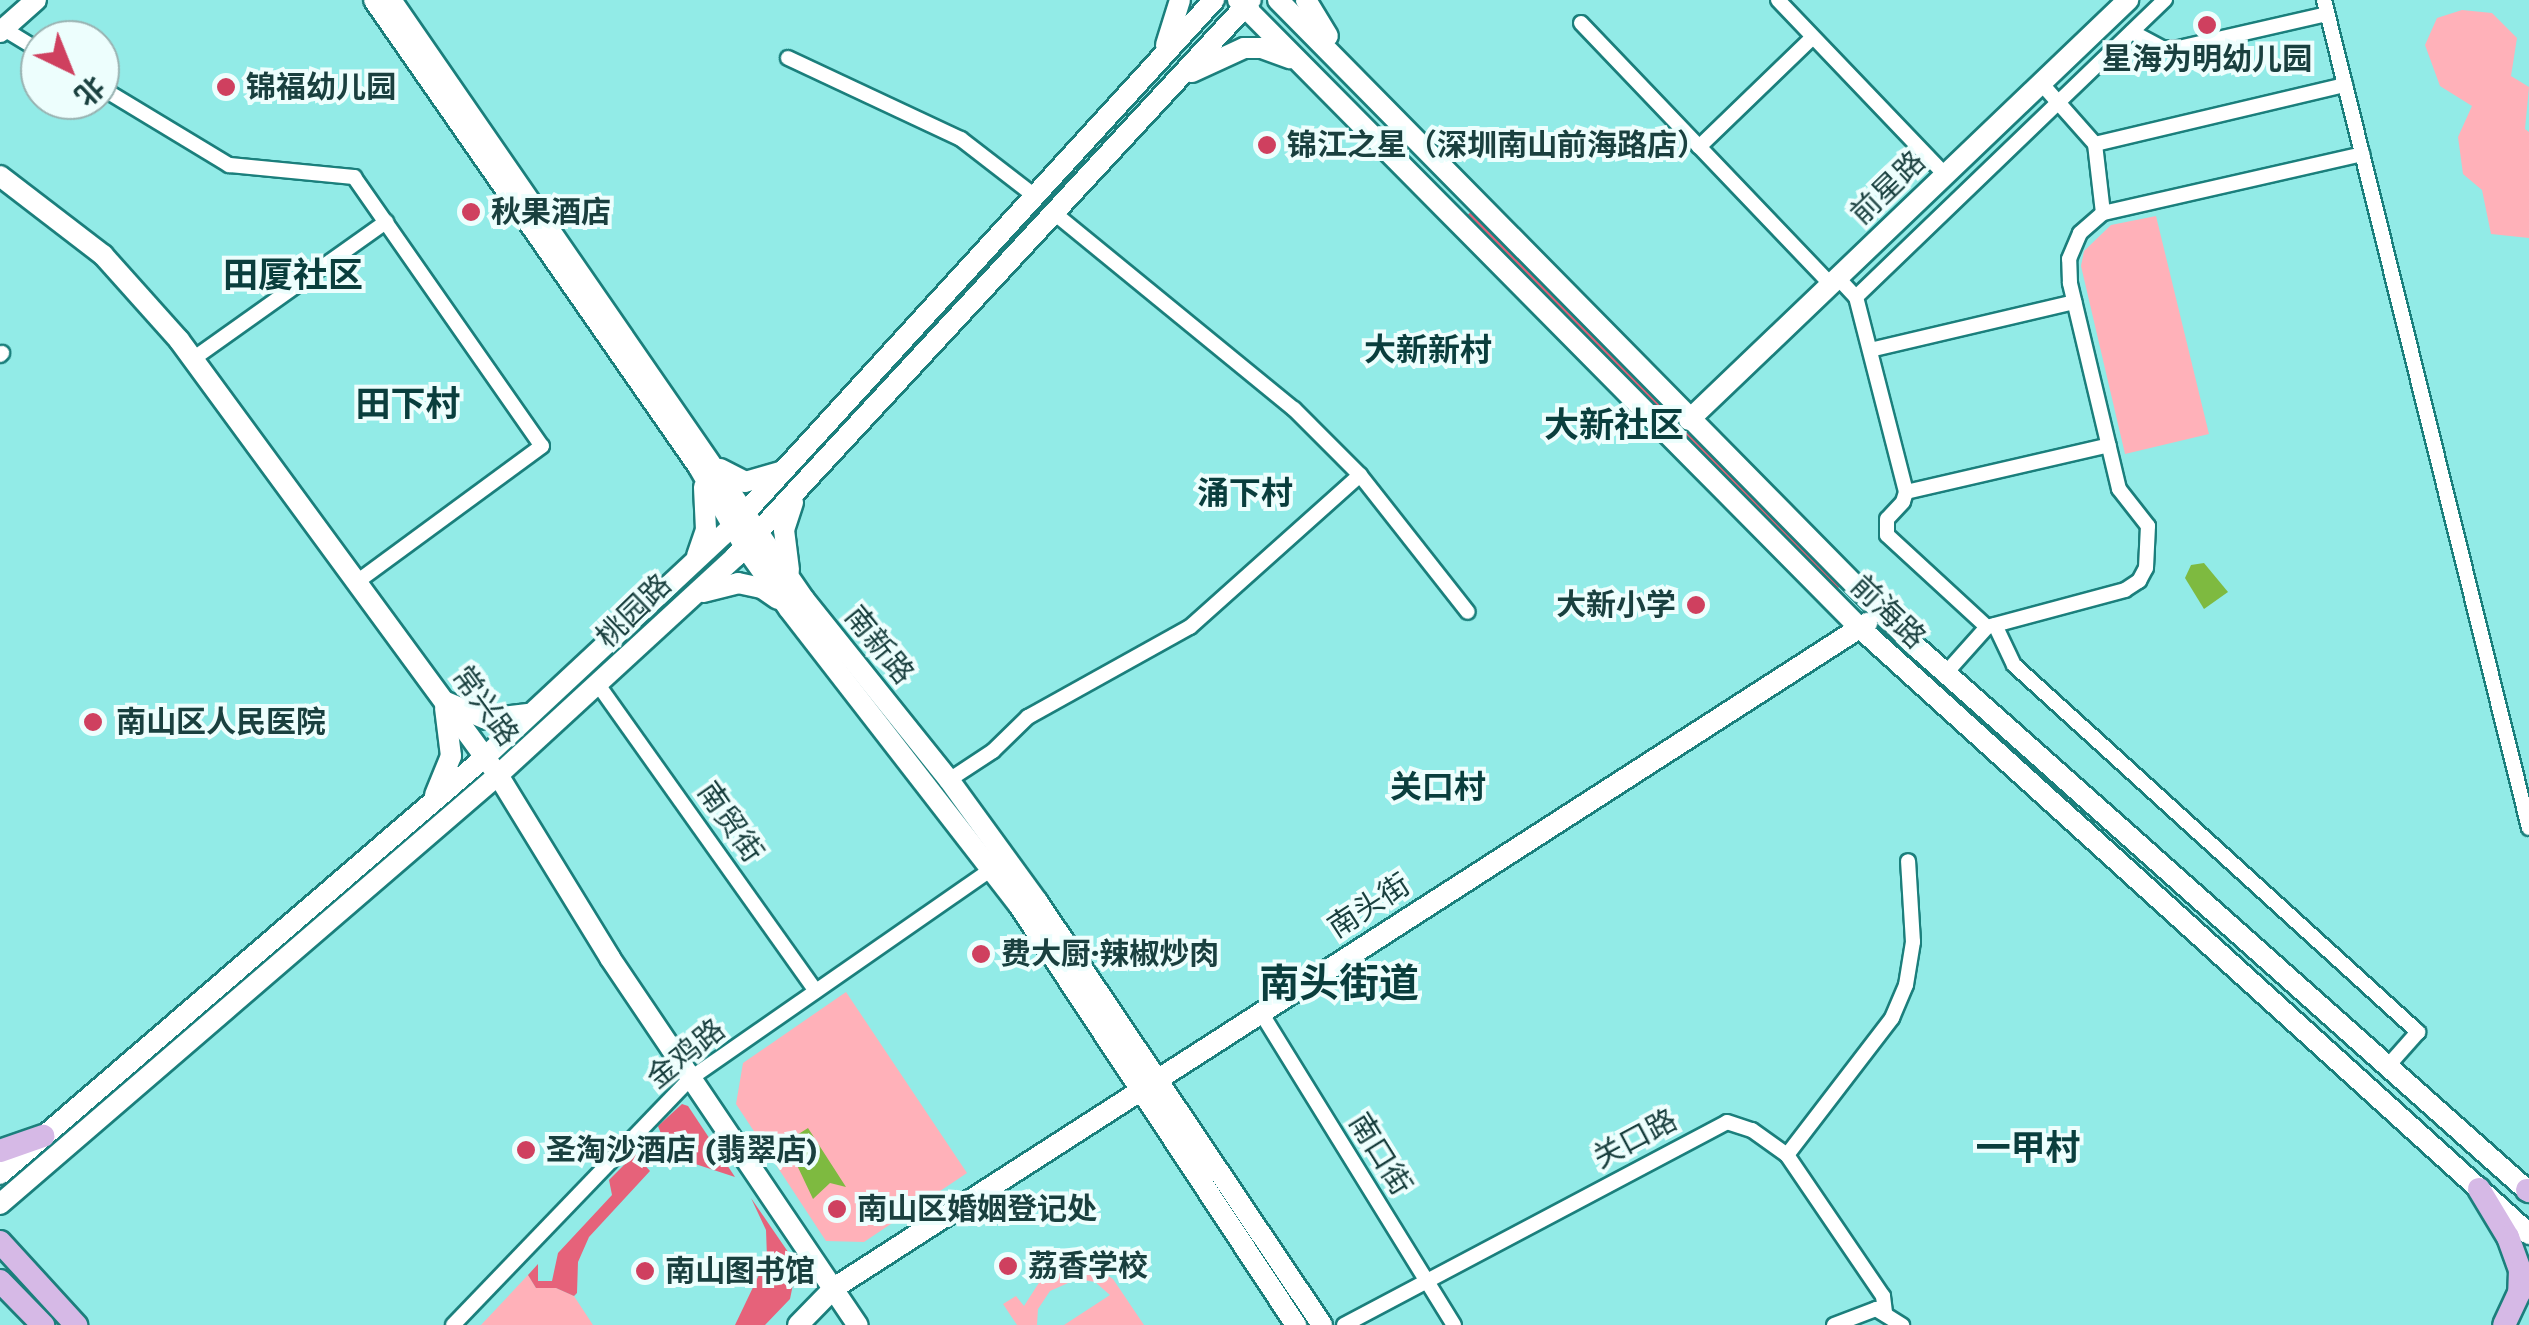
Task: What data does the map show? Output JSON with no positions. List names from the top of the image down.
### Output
{
  "streets": {
    "main road": [
      "前星路",
      "桃园路",
      "前海路",
      "南新路",
      "常兴路",
      "南头街"
    ],
    "street": [
      "南贸街",
      "金鸡路",
      "关口路",
      "南口街"
    ]
  },
  "crossings": [
    ["前星路", "前海路"],
    ["桃园路", "前海路"],
    ["桃园路", "南新路"],
    ["桃园路", "常兴路"],
    ["桃园路", "南贸街"],
    ["前海路", "南头街"],
    ["南新路", "南头街"],
    ["南新路", "金鸡路"],
    ["常兴路", "南头街"],
    ["常兴路", "金鸡路"],
    ["南贸街", "金鸡路"],
    ["南头街", "南口街"],
    ["关口路", "南口街"]
  ],
  "districts": [
    "田厦社区",
    "大新新村",
    "田下村",
    "大新社区",
    "涌下村",
    "关口村",
    "南头街道",
    "一甲村"
  ],
  "places": [
    "星海为明幼儿园",
    "锦福幼儿园",
    "锦江之星（深圳南山前海路店）",
    "秋果酒店",
    "大新小学",
    "南山区人民医院",
    "费大厨·辣椒炒肉",
    "圣淘沙酒店 (翡翠店)",
    "南山区婚姻登记处",
    "荔香学校",
    "南山图书馆"
  ],
  "north": "bottom right"
}
